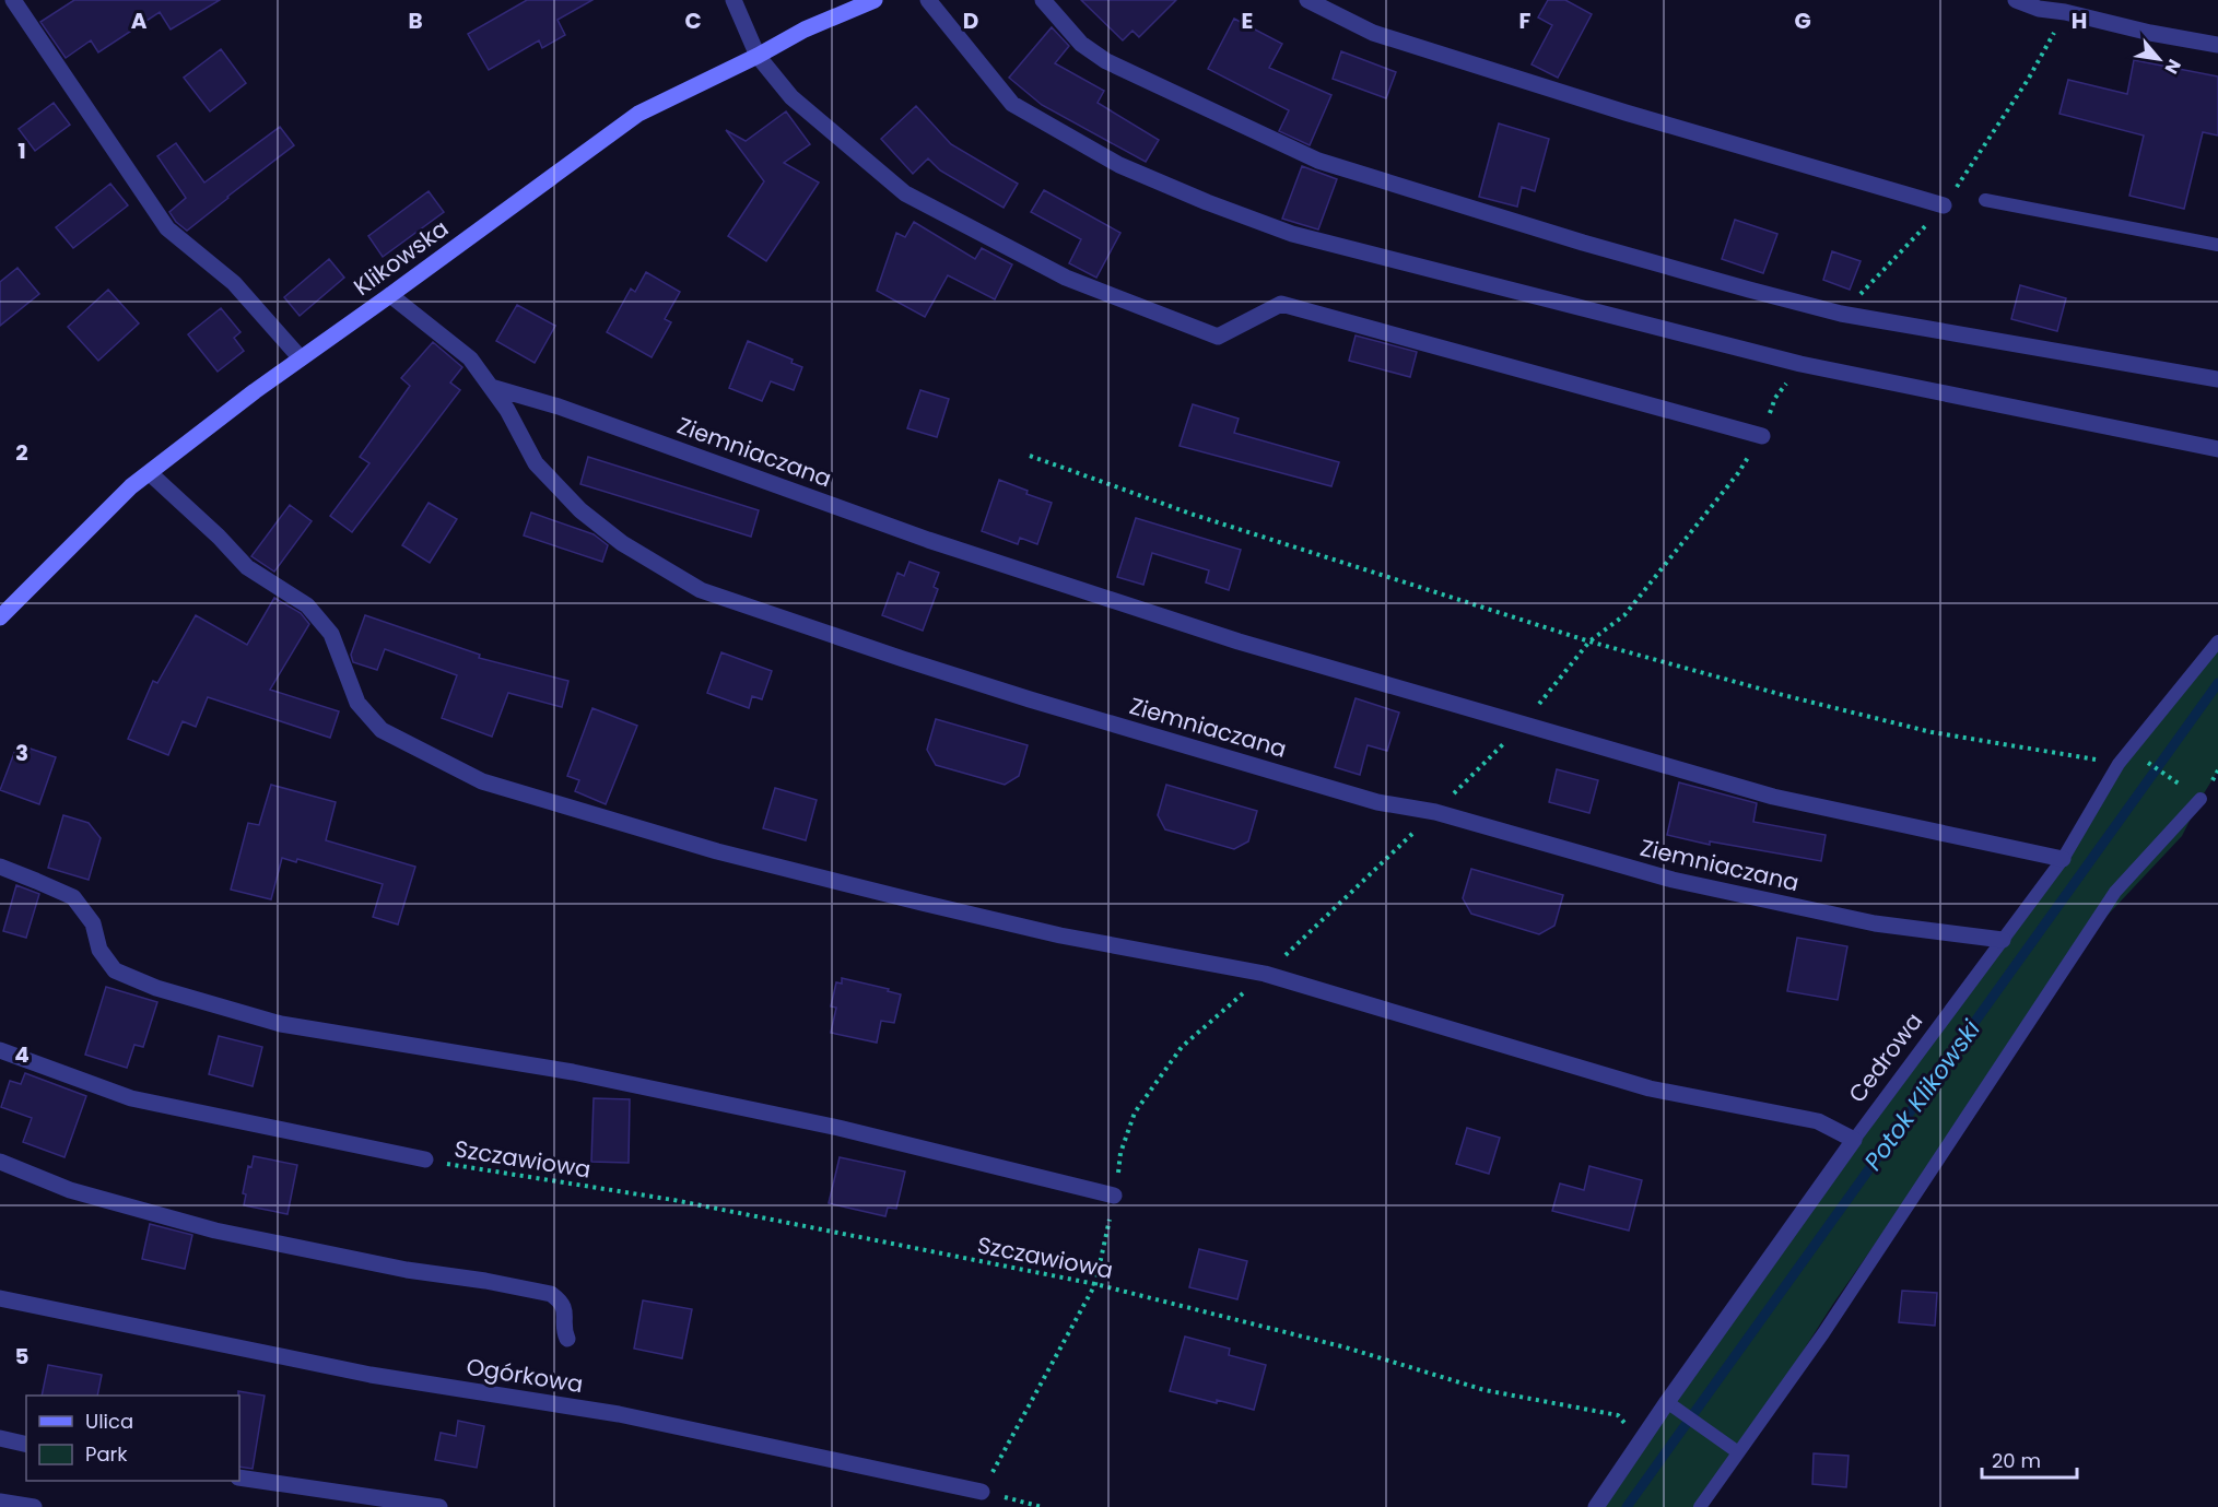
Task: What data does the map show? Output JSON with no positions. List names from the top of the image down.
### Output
{
  "streets": {
    "street": [
      "Klikowska",
      "Ziemniaczana",
      "Cedrowa",
      "Ogórkowa"
    ],
    "path": ["Szczawiowa"]
  },
  "crossings": [
    ["Klikowska", "Ziemniaczana"],
    ["Ziemniaczana", "Cedrowa"],
    ["Cedrowa", "Szczawiowa"]
  ],
  "water": ["Potok Klikowski"],
  "legend": ["Ulica", "Park"],
  "scale_bar": "20 m",
  "north": "bottom right",
  "grid": {
    "columns": [
      "A",
      "B",
      "C",
      "D",
      "E",
      "F",
      "G",
      "H"
    ],
    "rows": [
      "1",
      "2",
      "3",
      "4",
      "5"
    ]
  }
}
